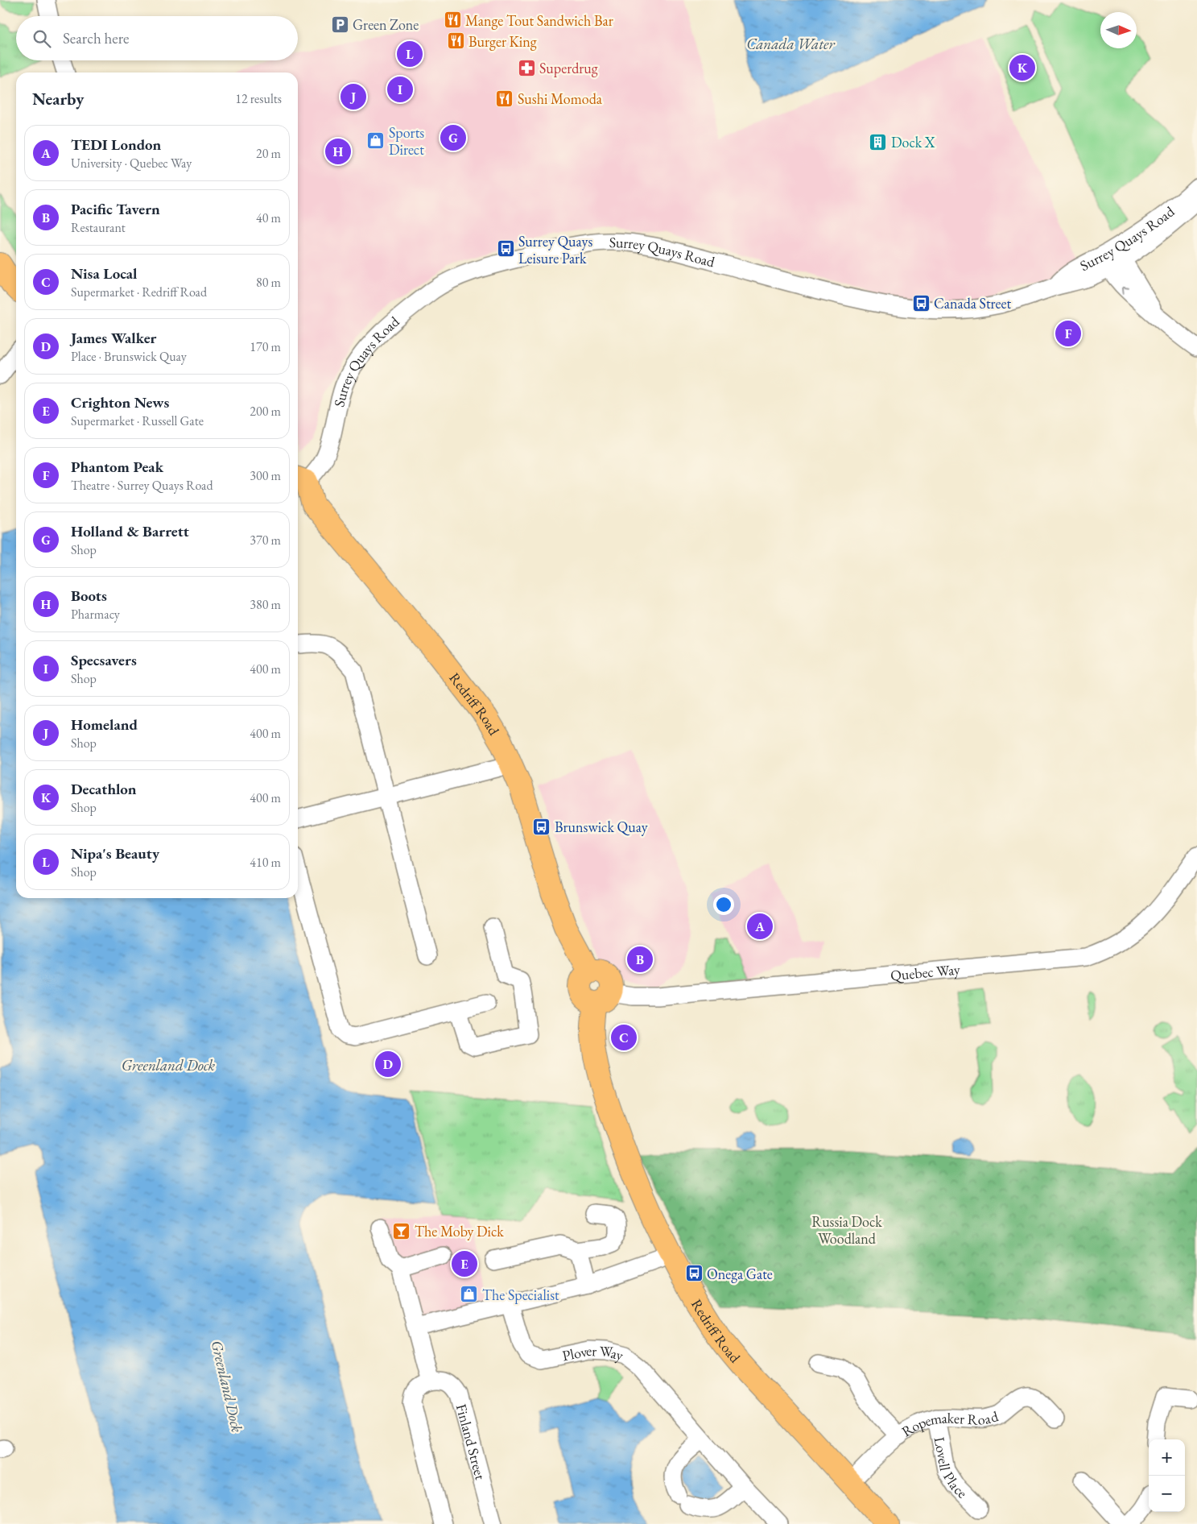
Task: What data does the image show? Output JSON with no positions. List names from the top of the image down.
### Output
{
  "streets": {
    "main road": ["Redriff Road"],
    "street": [
      "Surrey Quays Road",
      "Quebec Way",
      "Plover Way",
      "Ropemaker Road",
      "Finland Street",
      "Lovell Place"
    ]
  },
  "crossings": [
    ["Surrey Quays Road", "Redriff Road"],
    ["Redriff Road", "Quebec Way"],
    ["Redriff Road", "Ropemaker Road"],
    ["Ropemaker Road", "Lovell Place"]
  ],
  "water": ["Canada Water", "Greenland Dock"],
  "parks": ["Russia Dock Woodland"],
  "places": {
    "restaurant": ["Mange Tout Sandwich Bar", "Burger King", "Sushi Momoda"],
    "parking": ["Green Zone"],
    "pharmacy": ["Superdrug"],
    "shop": ["Sports Direct", "The Specialist"],
    "building": ["Dock X"],
    "bus stop": [
      "Surrey Quays Leisure Park",
      "Canada Street",
      "Brunswick Quay",
      "Onega Gate"
    ],
    "bar": ["The Moby Dick"]
  },
  "north": "right",
  "page": {
    "search": "Search here",
    "pins": [
      "L",
      "K",
      "I",
      "J",
      "G",
      "H",
      "F",
      "A",
      "B",
      "C",
      "D",
      "E"
    ],
    "heading": ["Nearby", "12 results"],
    "list": [
      {
        "mark": "A",
        "name": "TEDI London",
        "note": "University · Quebec Way",
        "value": "20 m"
      },
      {
        "mark": "B",
        "name": "Pacific Tavern",
        "note": "Restaurant",
        "value": "40 m"
      },
      {
        "mark": "C",
        "name": "Nisa Local",
        "note": "Supermarket · Redriff Road",
        "value": "80 m"
      },
      {
        "mark": "D",
        "name": "James Walker",
        "note": "Place · Brunswick Quay",
        "value": "170 m"
      },
      {
        "mark": "E",
        "name": "Crighton News",
        "note": "Supermarket · Russell Gate",
        "value": "200 m"
      },
      {
        "mark": "F",
        "name": "Phantom Peak",
        "note": "Theatre · Surrey Quays Road",
        "value": "300 m"
      },
      {
        "mark": "G",
        "name": "Holland & Barrett",
        "note": "Shop",
        "value": "370 m"
      },
      {
        "mark": "H",
        "name": "Boots",
        "note": "Pharmacy",
        "value": "380 m"
      },
      {
        "mark": "I",
        "name": "Specsavers",
        "note": "Shop",
        "value": "400 m"
      },
      {
        "mark": "J",
        "name": "Homeland",
        "note": "Shop",
        "value": "400 m"
      },
      {
        "mark": "K",
        "name": "Decathlon",
        "note": "Shop",
        "value": "400 m"
      },
      {
        "mark": "L",
        "name": "Nipa's Beauty",
        "note": "Shop",
        "value": "410 m"
      }
    ],
    "map_buttons": ["+", "−"]
  }
}
